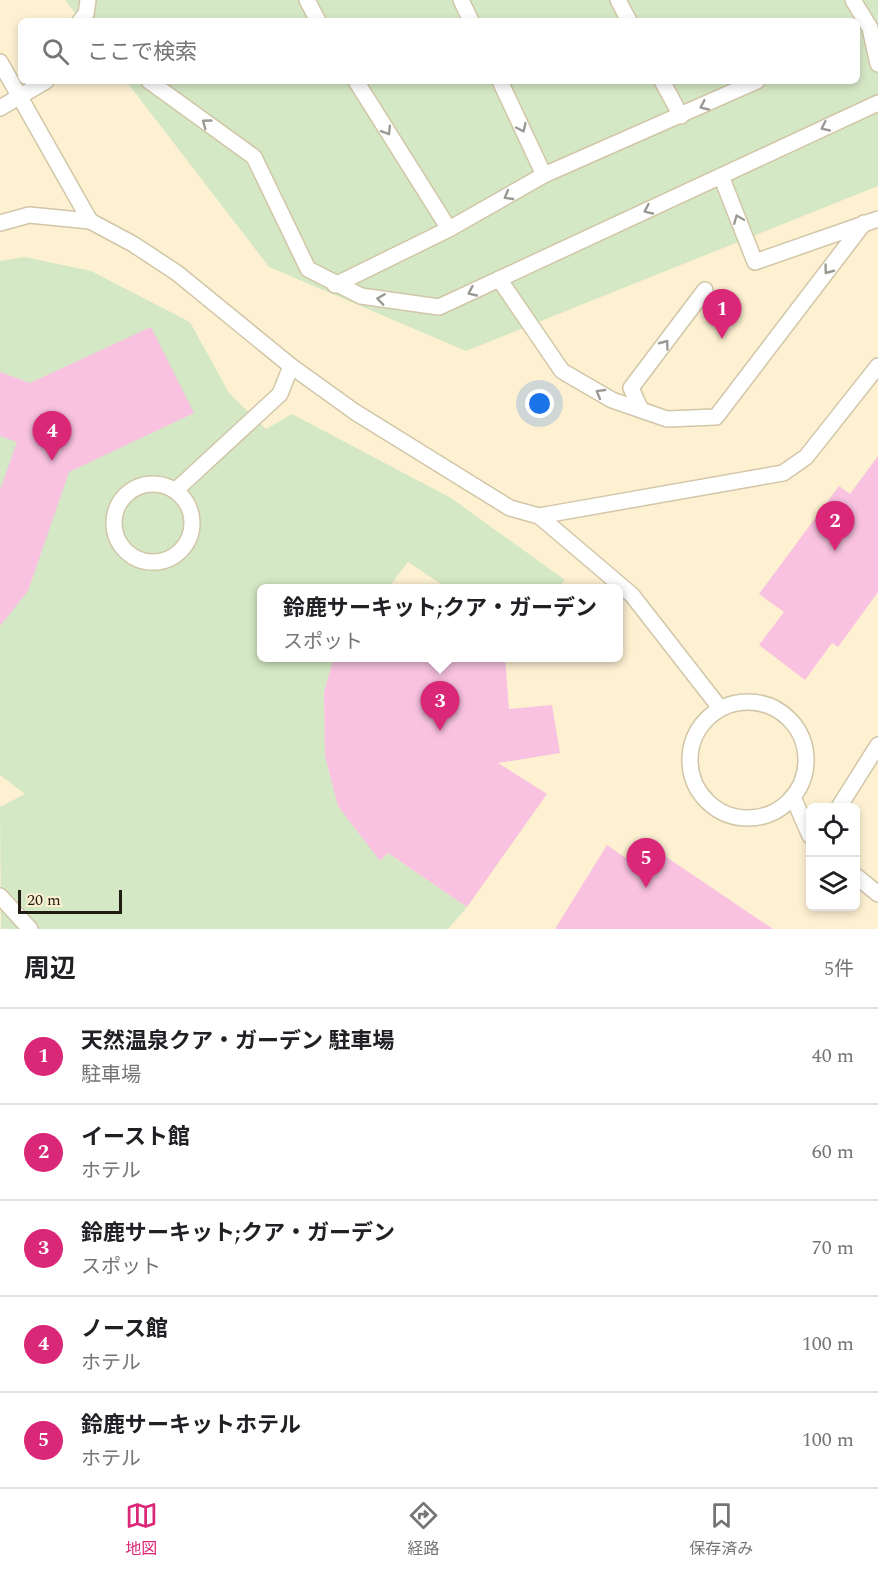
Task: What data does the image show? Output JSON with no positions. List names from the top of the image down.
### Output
{
  "scale_bar": "20 m",
  "page": {
    "search": "ここで検索",
    "pins": [
      "1",
      "4",
      "2",
      "3",
      "5"
    ],
    "popup": ["鈴鹿サーキット;クア・ガーデン", "スポット"],
    "scale": "20 m",
    "heading": ["周辺", "5件"],
    "list": [
      {
        "mark": "1",
        "name": "天然温泉クア・ガーデン 駐車場",
        "note": "駐車場",
        "value": "40 m"
      },
      {
        "mark": "2",
        "name": "イースト館",
        "note": "ホテル",
        "value": "60 m"
      },
      {
        "mark": "3",
        "name": "鈴鹿サーキット;クア・ガーデン",
        "note": "スポット",
        "value": "70 m"
      },
      {
        "mark": "4",
        "name": "ノース館",
        "note": "ホテル",
        "value": "100 m"
      },
      {
        "mark": "5",
        "name": "鈴鹿サーキットホテル",
        "note": "ホテル",
        "value": "100 m"
      }
    ],
    "nav": ["地図", "経路", "保存済み"]
  }
}
